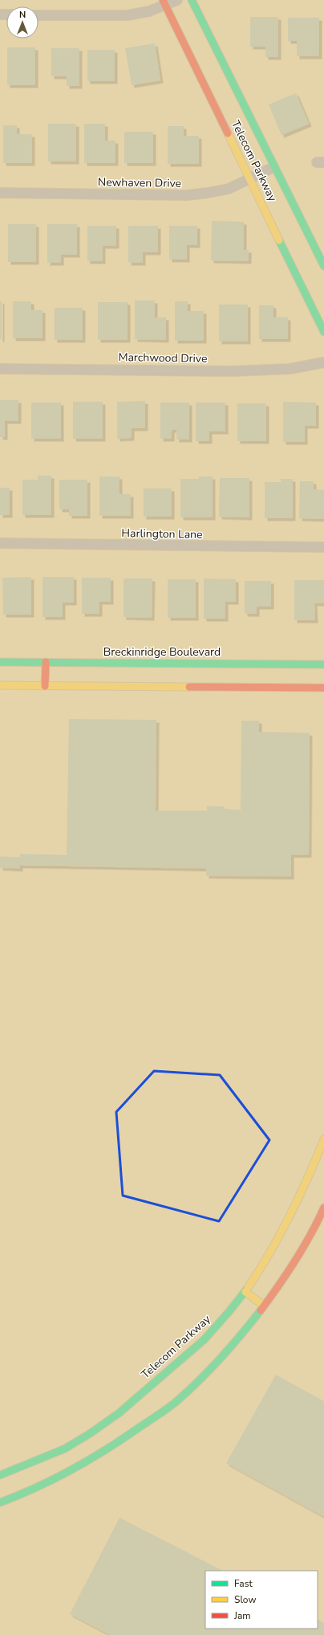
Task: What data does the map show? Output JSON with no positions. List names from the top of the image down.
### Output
{
  "streets": {
    "street": [
      "Telecom Parkway",
      "Newhaven Drive",
      "Marchwood Drive",
      "Harlington Lane",
      "Breckinridge Boulevard"
    ]
  },
  "crossings": [
    ["Telecom Parkway", "Newhaven Drive"]
  ],
  "legend": ["Fast", "Slow", "Jam"],
  "north": "top"
}
